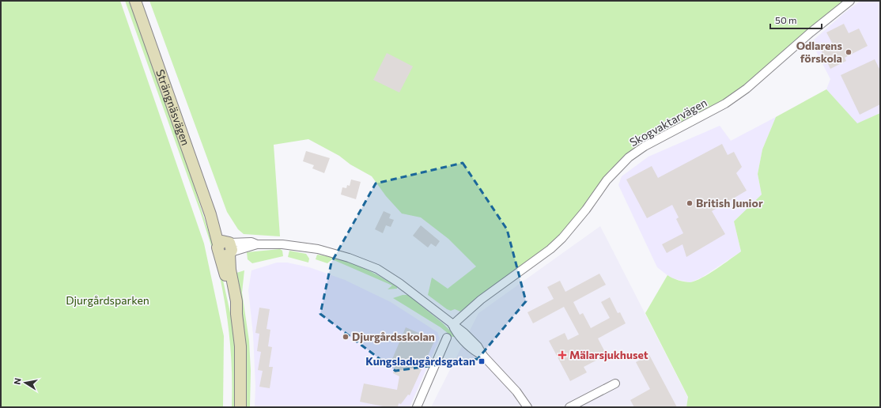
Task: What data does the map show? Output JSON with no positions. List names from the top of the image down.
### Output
{
  "streets": {
    "main road": ["Strängnäsvägen"],
    "street": ["Skogvaktarvägen"]
  },
  "parks": ["Djurgårdsparken"],
  "places": {
    "other": ["Odlarens förskola", "British Junior", "Djurgårdsskolan"],
    "health": ["Mälarsjukhuset"],
    "transit": ["Kungsladugårdsgatan"]
  },
  "scale_bar": "50 m",
  "north": "left"
}
